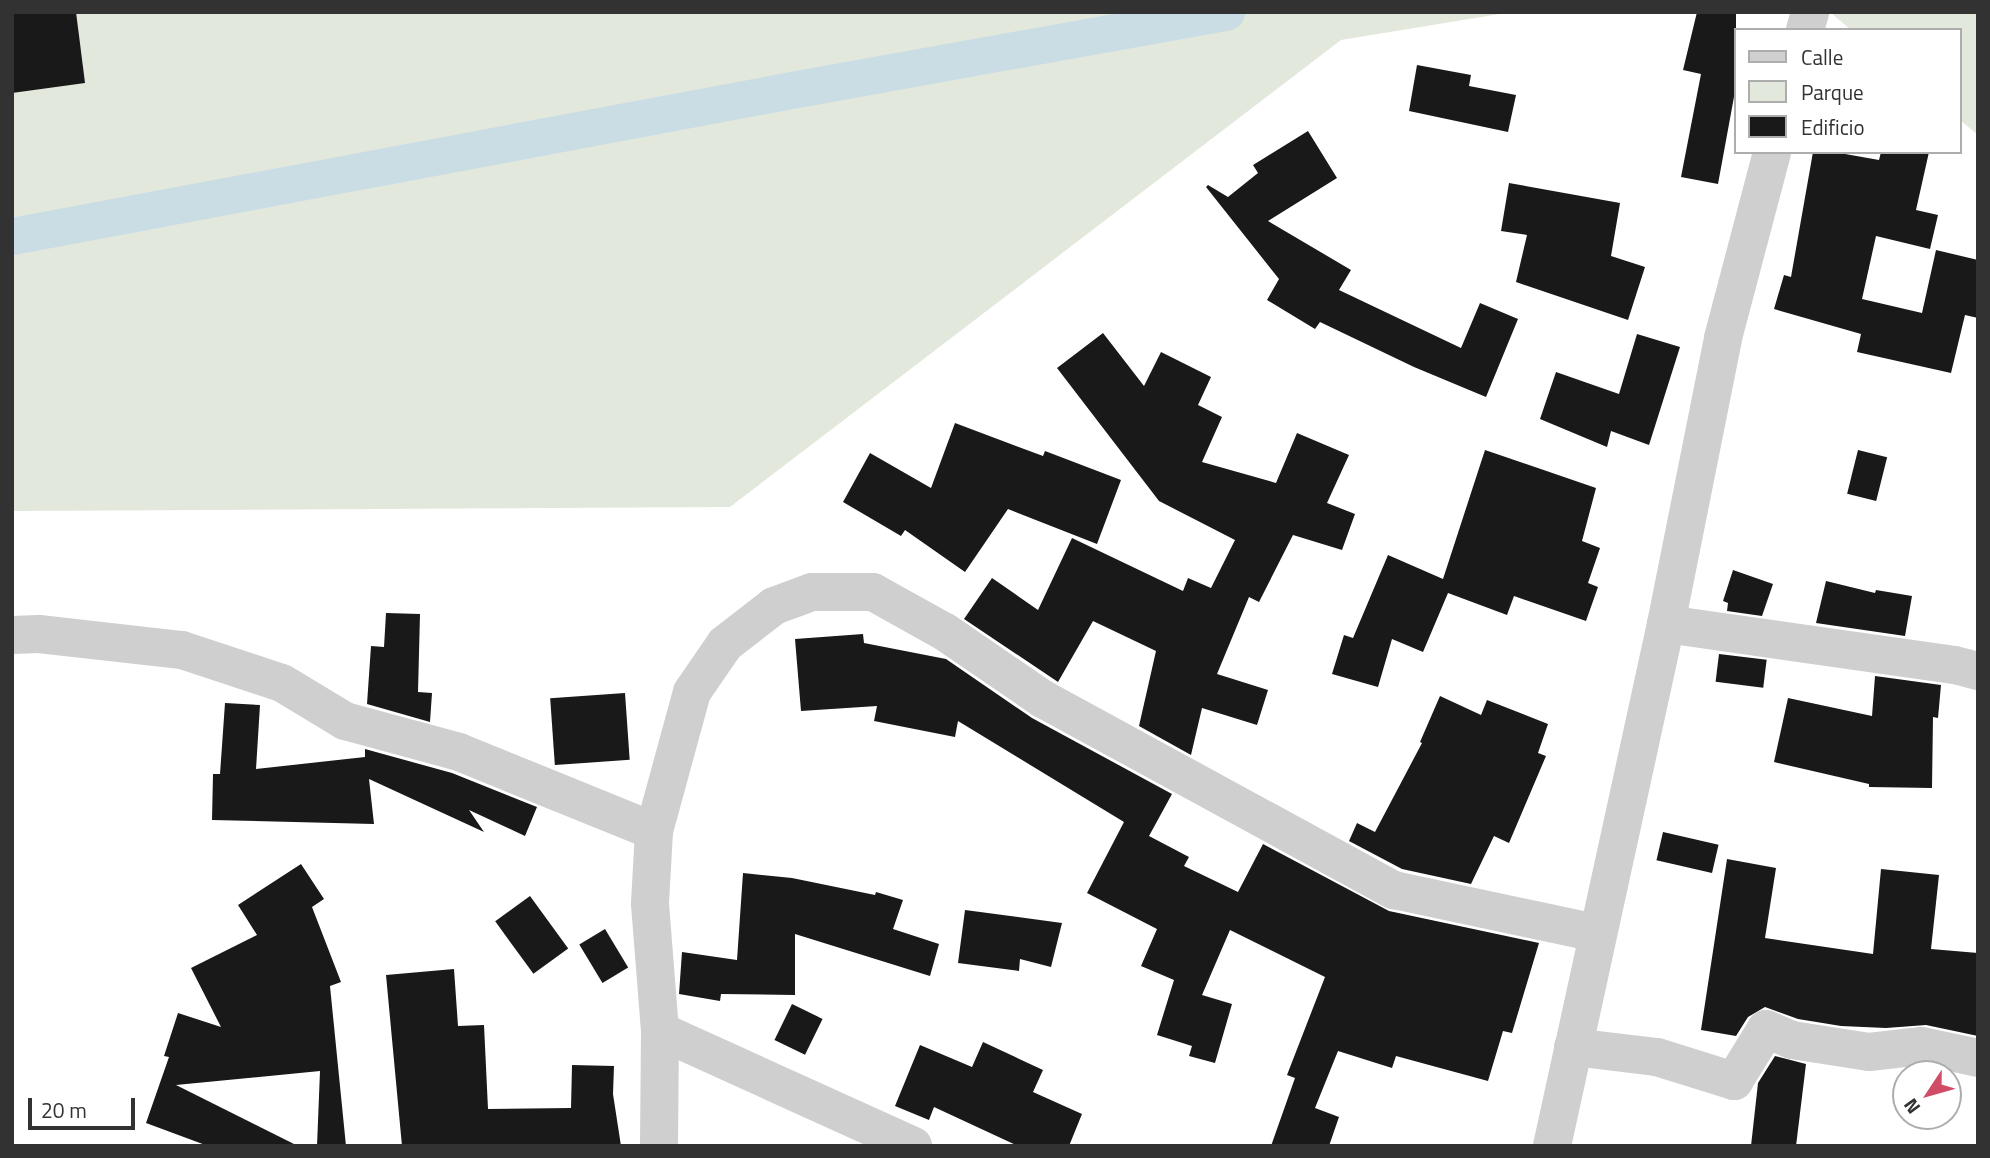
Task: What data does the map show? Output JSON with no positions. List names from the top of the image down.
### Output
{
  "legend": ["Calle", "Parque", "Edificio"],
  "scale_bar": "20 m",
  "north": "bottom left"
}
